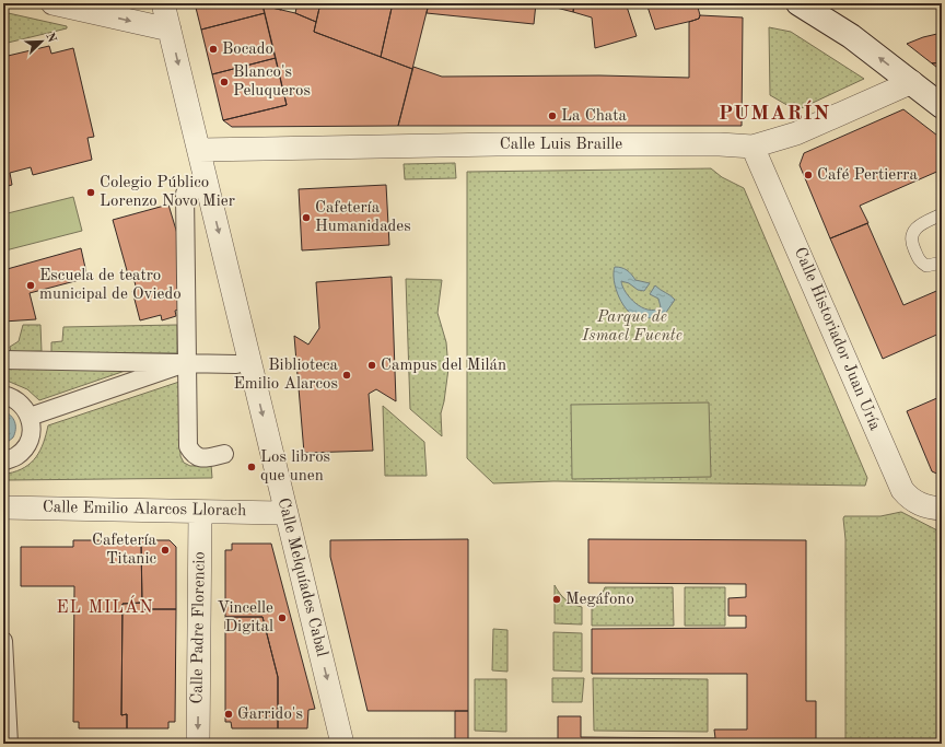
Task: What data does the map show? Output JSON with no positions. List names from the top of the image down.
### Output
{
  "streets": {
    "street": [
      "Calle Luis Braille",
      "Calle Historiador Juan Uría",
      "Calle Emilio Alarcos Llorach",
      "Calle Melquíades Cabal",
      "Calle Padre Florencio"
    ]
  },
  "crossings": [
    ["Calle Luis Braille", "Calle Historiador Juan Uría"],
    ["Calle Luis Braille", "Calle Melquíades Cabal"],
    ["Calle Emilio Alarcos Llorach", "Calle Melquíades Cabal"],
    ["Calle Emilio Alarcos Llorach", "Calle Padre Florencio"]
  ],
  "one_way": ["Calle Melquíades Cabal"],
  "districts": ["PUMARÍN", "EL MILÁN"],
  "parks": ["Parque de Ismael Fuente"],
  "places": [
    "Bocado",
    "Blanco's Peluqueros",
    "La Chata",
    "Café Pertierra",
    "Colegio Público Lorenzo Novo Mier",
    "Cafetería Humanidades",
    "Escuela de teatro municipal de Oviedo",
    "Campus del Milán",
    "Biblioteca Emilio Alarcos",
    "Los libros que unen",
    "Cafetería Titanic",
    "Megáfono",
    "Vincelle Digital",
    "Garrido's"
  ],
  "north": "top right"
}
